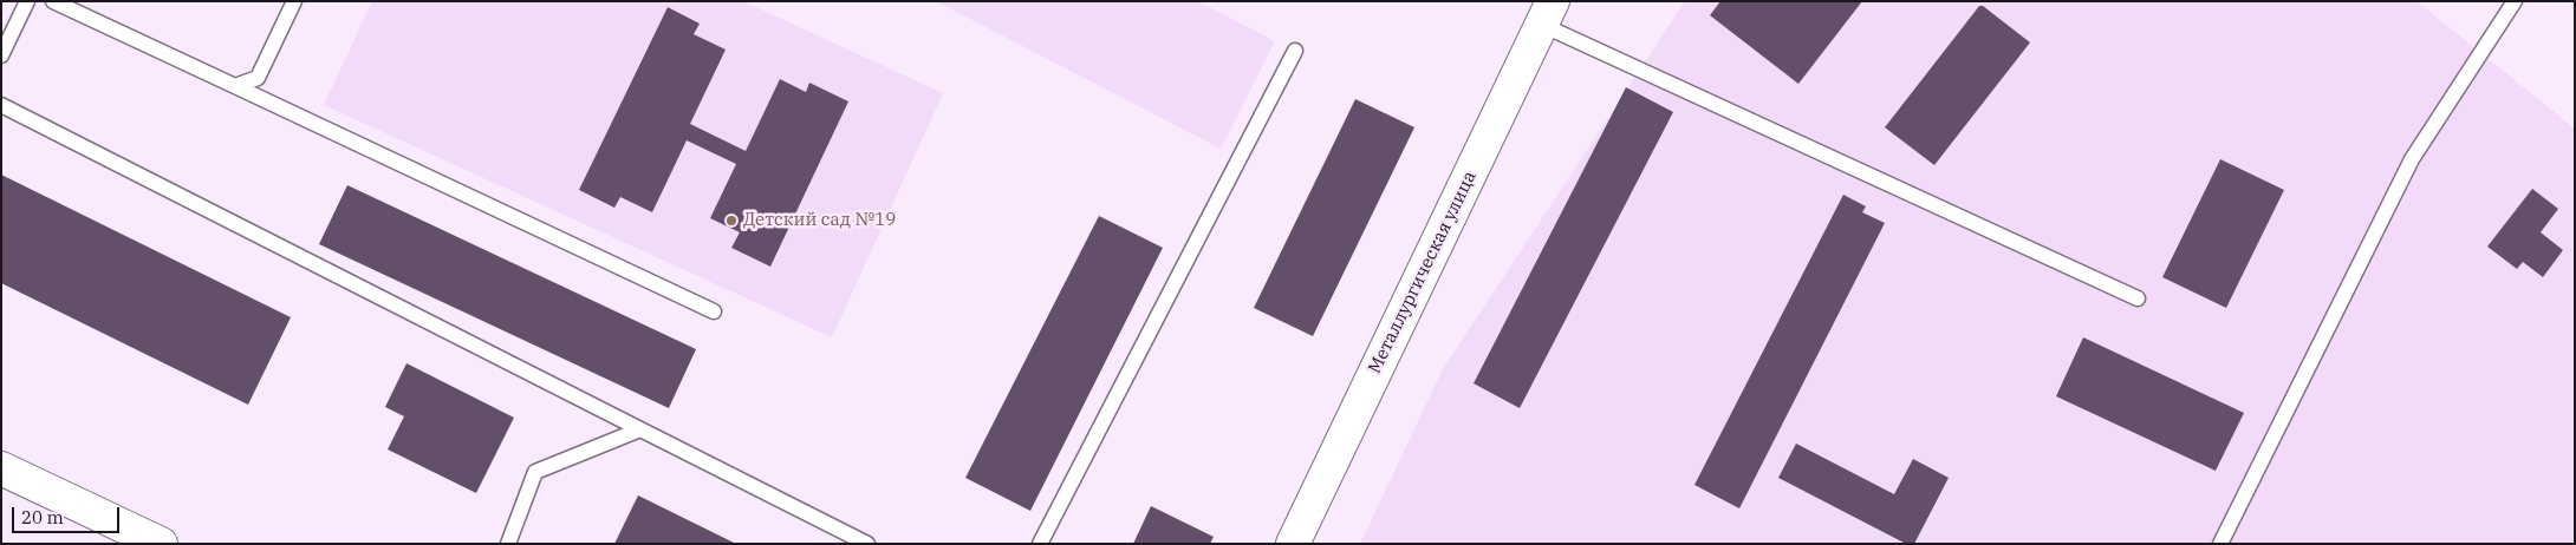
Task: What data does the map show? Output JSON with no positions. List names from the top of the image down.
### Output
{
  "streets": {
    "street": ["Металлургическая улица"]
  },
  "places": ["Детский сад №19"],
  "scale_bar": "20 m"
}
